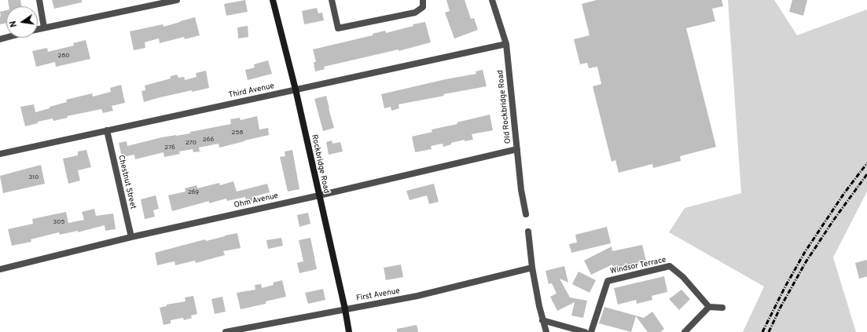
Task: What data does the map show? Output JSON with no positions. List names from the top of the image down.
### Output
{
  "streets": {
    "street": [
      "Third Avenue",
      "Old Rockbridge Road",
      "Rockbridge Road",
      "Chestnut Street",
      "Ohm Avenue",
      "Windsor Terrace",
      "First Avenue"
    ]
  },
  "crossings": [
    ["Third Avenue", "Old Rockbridge Road"],
    ["Third Avenue", "Rockbridge Road"],
    ["Third Avenue", "Chestnut Street"],
    ["Old Rockbridge Road", "Ohm Avenue"],
    ["Rockbridge Road", "Ohm Avenue"],
    ["Rockbridge Road", "First Avenue"],
    ["Chestnut Street", "Ohm Avenue"]
  ],
  "house_numbers": [
    "280",
    "258",
    "266",
    "270",
    "276",
    "310",
    "269",
    "305"
  ],
  "north": "left"
}
